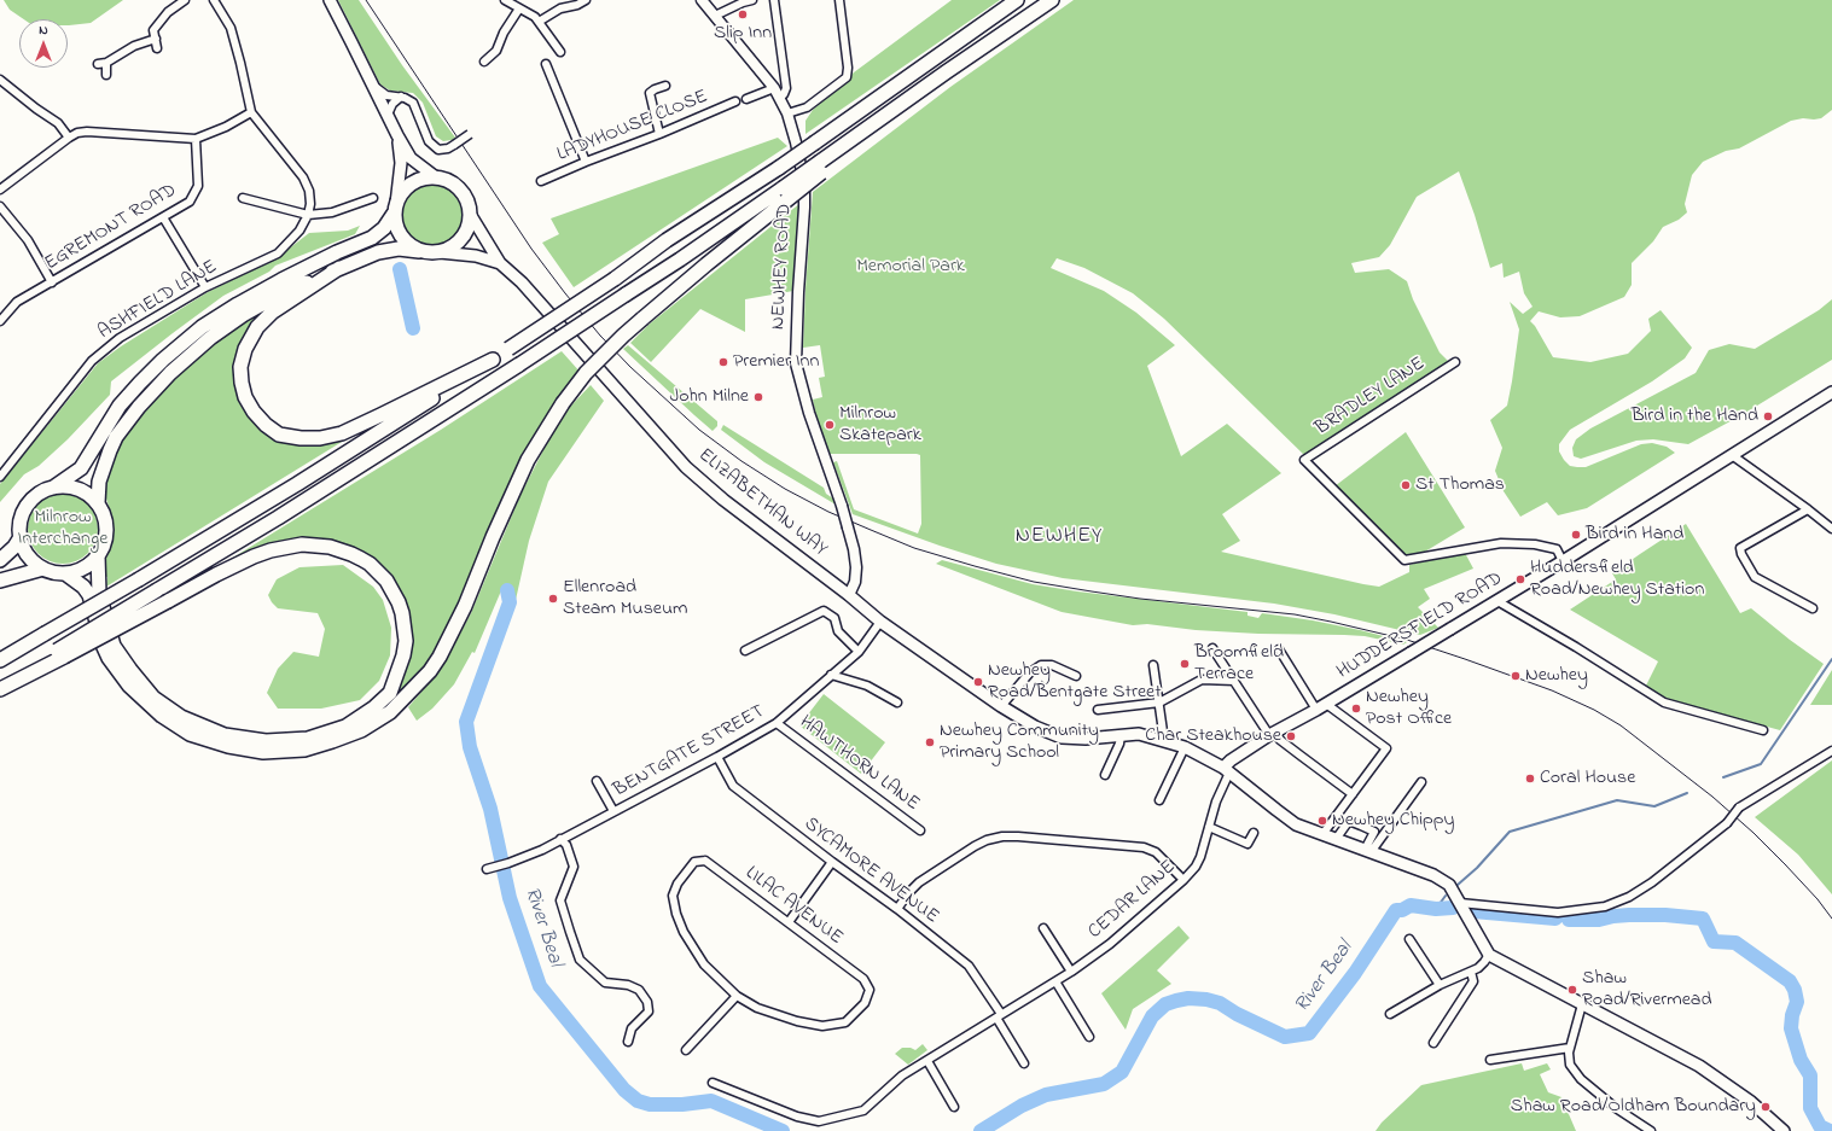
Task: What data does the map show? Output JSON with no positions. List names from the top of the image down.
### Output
{
  "streets": {
    "main road": ["ELIZABETHAN WAY", "HUDDERSFIELD ROAD"],
    "street": [
      "LADYHOUSE CLOSE",
      "EGREMONT ROAD",
      "NEWHEY ROAD",
      "ASHFIELD LANE",
      "BRADLEY LANE",
      "BENTGATE STREET",
      "HAWTHORN LANE",
      "SYCAMORE AVENUE",
      "CEDAR LANE",
      "LILAC AVENUE"
    ]
  },
  "crossings": [
    ["NEWHEY ROAD", "ELIZABETHAN WAY"],
    ["BRADLEY LANE", "HUDDERSFIELD ROAD"],
    ["HUDDERSFIELD ROAD", "CEDAR LANE"],
    ["BENTGATE STREET", "HAWTHORN LANE"],
    ["BENTGATE STREET", "SYCAMORE AVENUE"],
    ["SYCAMORE AVENUE", "CEDAR LANE"]
  ],
  "districts": ["NEWHEY"],
  "water": ["River Beal"],
  "parks": ["Memorial Park", "Milnrow Interchange"],
  "places": [
    "Slip Inn",
    "Premier Inn",
    "John Milne",
    "Bird in the Hand",
    "Milnrow Skatepark",
    "St Thomas",
    "Bird in Hand",
    "Huddersfield Road/Newhey Station",
    "Ellenroad Steam Museum",
    "Broomfield Terrace",
    "Newhey",
    "Newhey Road/Bentgate Street",
    "Newhey Post Office",
    "Char Steakhouse",
    "Newhey Community Primary School",
    "Coral House",
    "Newhey Chippy",
    "Shaw Road/Rivermead",
    "Shaw Road/Oldham Boundary"
  ],
  "north": "top"
}
